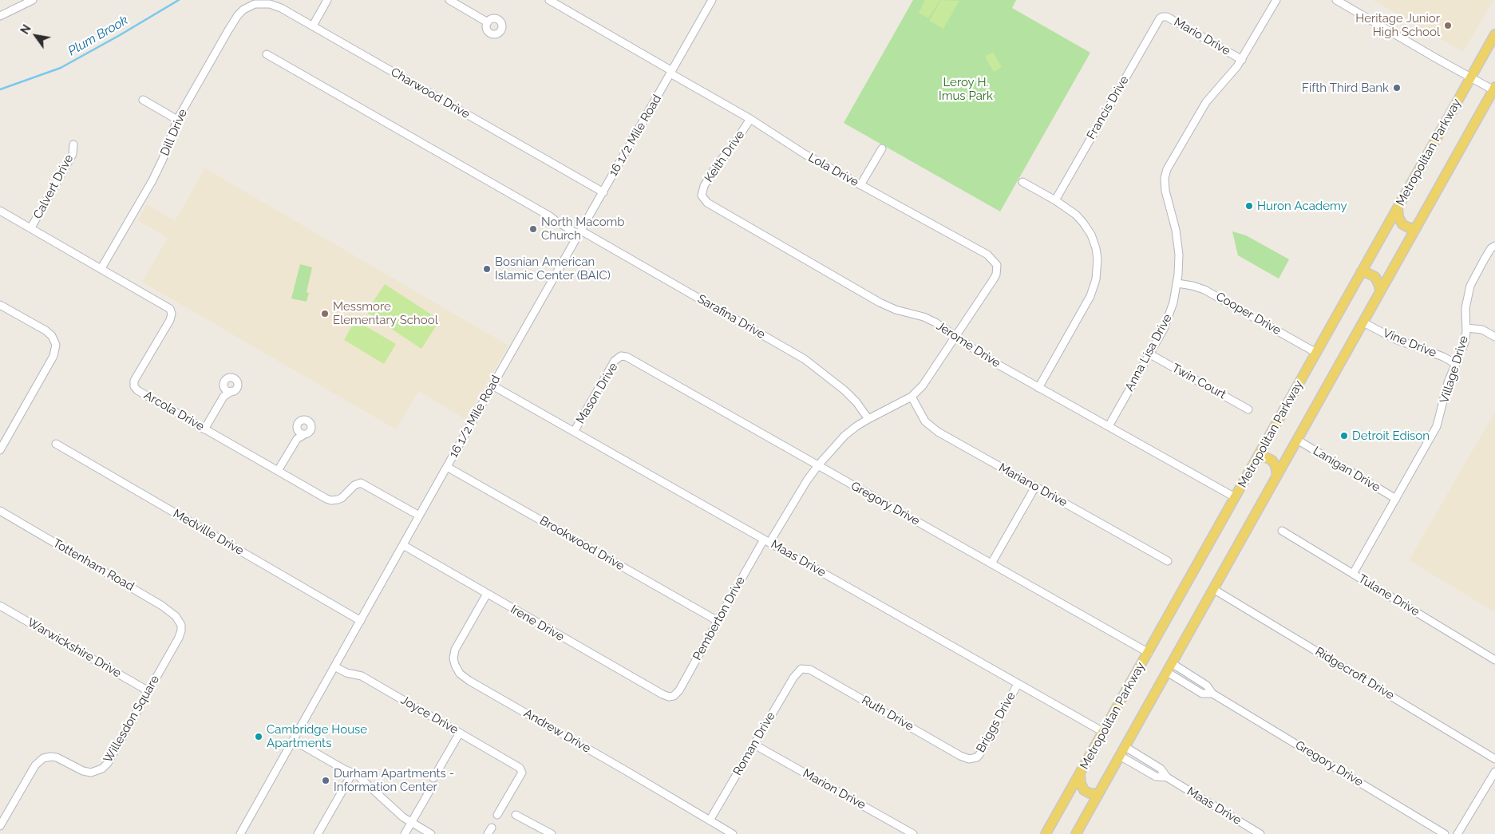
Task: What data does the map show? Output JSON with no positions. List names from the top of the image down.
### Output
{
  "streets": {
    "main road": ["Metropolitan Parkway"],
    "street": [
      "Mario Drive",
      "Charwood Drive",
      "Francis Drive",
      "Dill Drive",
      "16 1/2 Mile Road",
      "Keith Drive",
      "Lola Drive",
      "Calvert Drive",
      "Cooper Drive",
      "Sarafina Drive",
      "Vine Drive",
      "Jerome Drive",
      "Anna Lisa Drive",
      "Village Drive",
      "Twin Court",
      "Mason Drive",
      "Arcola Drive",
      "Lanigan Drive",
      "Mariano Drive",
      "Gregory Drive",
      "Medville Drive",
      "Brookwood Drive",
      "Maas Drive",
      "Tottenham Road",
      "Tulane Drive",
      "Pemberton Drive",
      "Irene Drive",
      "Warwickshire Drive",
      "Ridgecroft Drive",
      "Ruth Drive",
      "Joyce Drive",
      "Willesdon Square",
      "Briggs Drive",
      "Andrew Drive",
      "Roman Drive",
      "Marion Drive"
    ]
  },
  "crossings": [
    ["Mario Drive", "Francis Drive"],
    ["Mario Drive", "Anna Lisa Drive"],
    ["Charwood Drive", "Dill Drive"],
    ["Charwood Drive", "16 1/2 Mile Road"],
    ["Dill Drive", "Arcola Drive"],
    ["16 1/2 Mile Road", "Lola Drive"],
    ["16 1/2 Mile Road", "Sarafina Drive"],
    ["16 1/2 Mile Road", "Arcola Drive"],
    ["16 1/2 Mile Road", "Medville Drive"],
    ["16 1/2 Mile Road", "Brookwood Drive"],
    ["16 1/2 Mile Road", "Maas Drive"],
    ["16 1/2 Mile Road", "Irene Drive"],
    ["16 1/2 Mile Road", "Joyce Drive"],
    ["Metropolitan Parkway", "Cooper Drive"],
    ["Metropolitan Parkway", "Jerome Drive"],
    ["Metropolitan Parkway", "Gregory Drive"],
    ["Metropolitan Parkway", "Maas Drive"],
    ["Keith Drive", "Lola Drive"],
    ["Keith Drive", "Jerome Drive"],
    ["Lola Drive", "Pemberton Drive"],
    ["Calvert Drive", "Arcola Drive"],
    ["Cooper Drive", "Anna Lisa Drive"],
    ["Sarafina Drive", "Pemberton Drive"],
    ["Vine Drive", "Village Drive"],
    ["Jerome Drive", "Anna Lisa Drive"],
    ["Jerome Drive", "Pemberton Drive"],
    ["Anna Lisa Drive", "Twin Court"],
    ["Village Drive", "Lanigan Drive"],
    ["Village Drive", "Tulane Drive"],
    ["Mason Drive", "Gregory Drive"],
    ["Mason Drive", "Maas Drive"],
    ["Mariano Drive", "Pemberton Drive"],
    ["Gregory Drive", "Pemberton Drive"],
    ["Brookwood Drive", "Pemberton Drive"],
    ["Maas Drive", "Pemberton Drive"],
    ["Maas Drive", "Briggs Drive"],
    ["Tottenham Road", "Willesdon Square"],
    ["Pemberton Drive", "Irene Drive"],
    ["Irene Drive", "Andrew Drive"],
    ["Warwickshire Drive", "Willesdon Square"],
    ["Ruth Drive", "Briggs Drive"],
    ["Ruth Drive", "Roman Drive"],
    ["Andrew Drive", "Roman Drive"],
    ["Roman Drive", "Marion Drive"]
  ],
  "water": ["Plum Brook"],
  "parks": ["Leroy H. Imus Park"],
  "places": [
    "Heritage Junior High School",
    "Fifth Third Bank",
    "Huron Academy",
    "North Macomb Church",
    "Bosnian American Islamic Center (BAIC)",
    "Messmore Elementary School",
    "Detroit Edison",
    "Cambridge House Apartments",
    "Durham Apartments - Information Center"
  ],
  "north": "top left"
}
